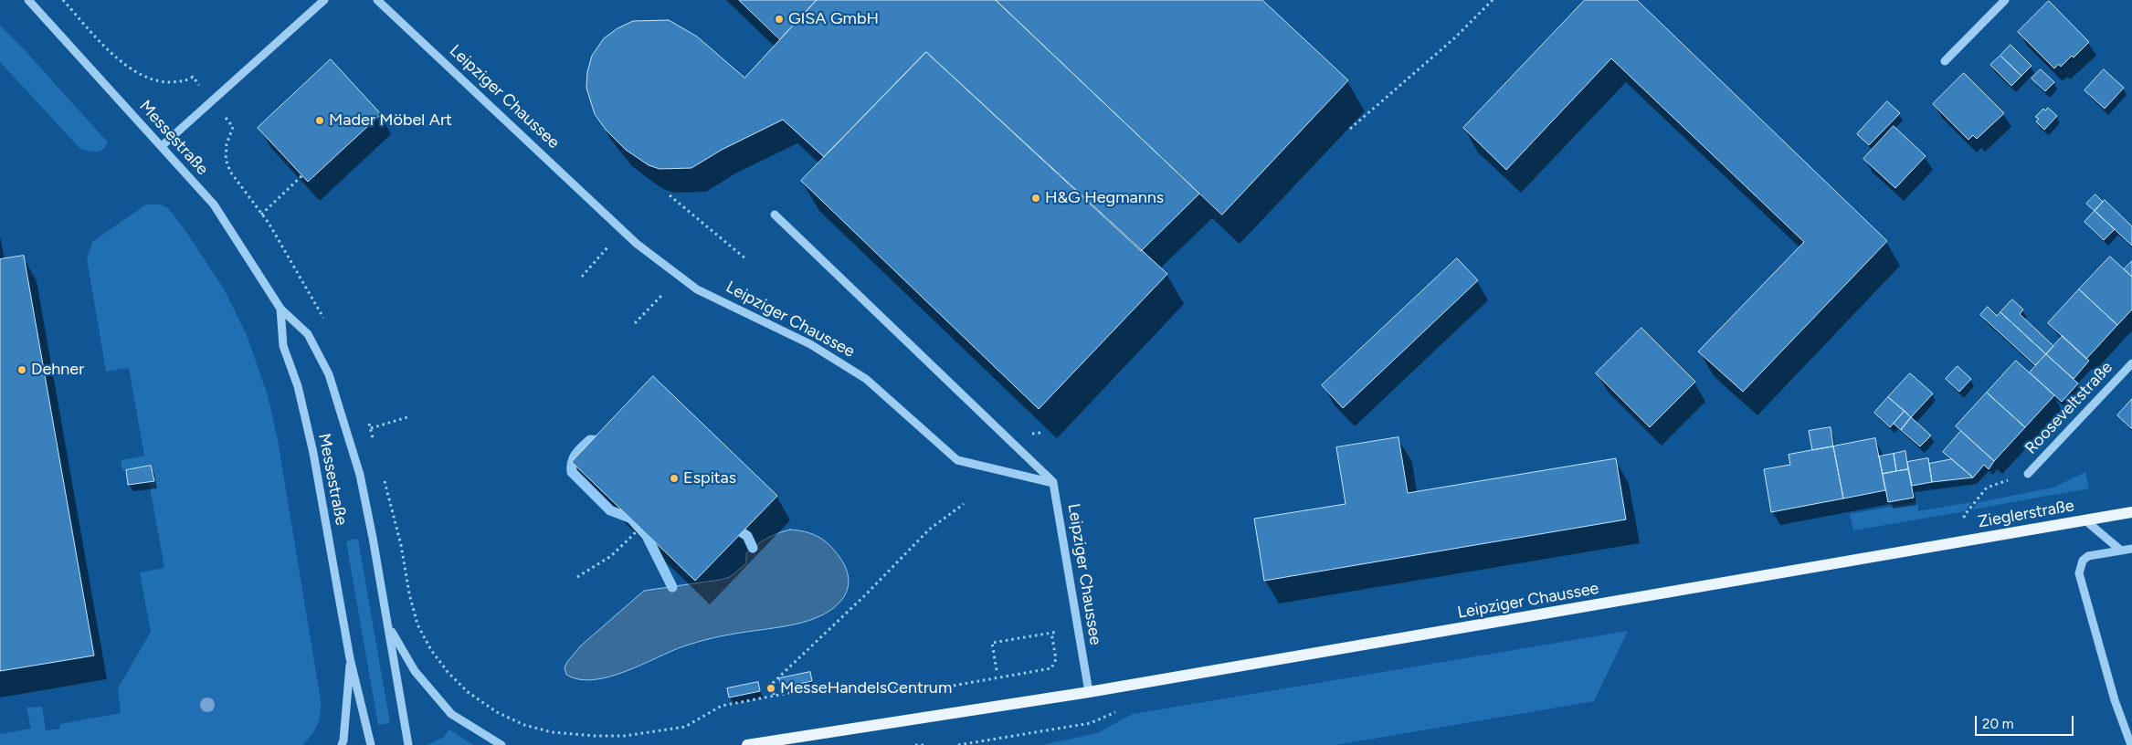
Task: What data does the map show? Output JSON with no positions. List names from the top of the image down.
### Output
{
  "streets": {
    "main road": ["Leipziger Chaussee", "Zieglerstraße"],
    "street": ["Messestraße", "Rooseveltstraße"]
  },
  "crossings": [
    ["Leipziger Chaussee", "Zieglerstraße"]
  ],
  "places": [
    "GISA GmbH",
    "Mader Möbel Art",
    "H&G Hegmanns",
    "Dehner",
    "Espitas",
    "MesseHandelsCentrum"
  ],
  "scale_bar": "20 m"
}
